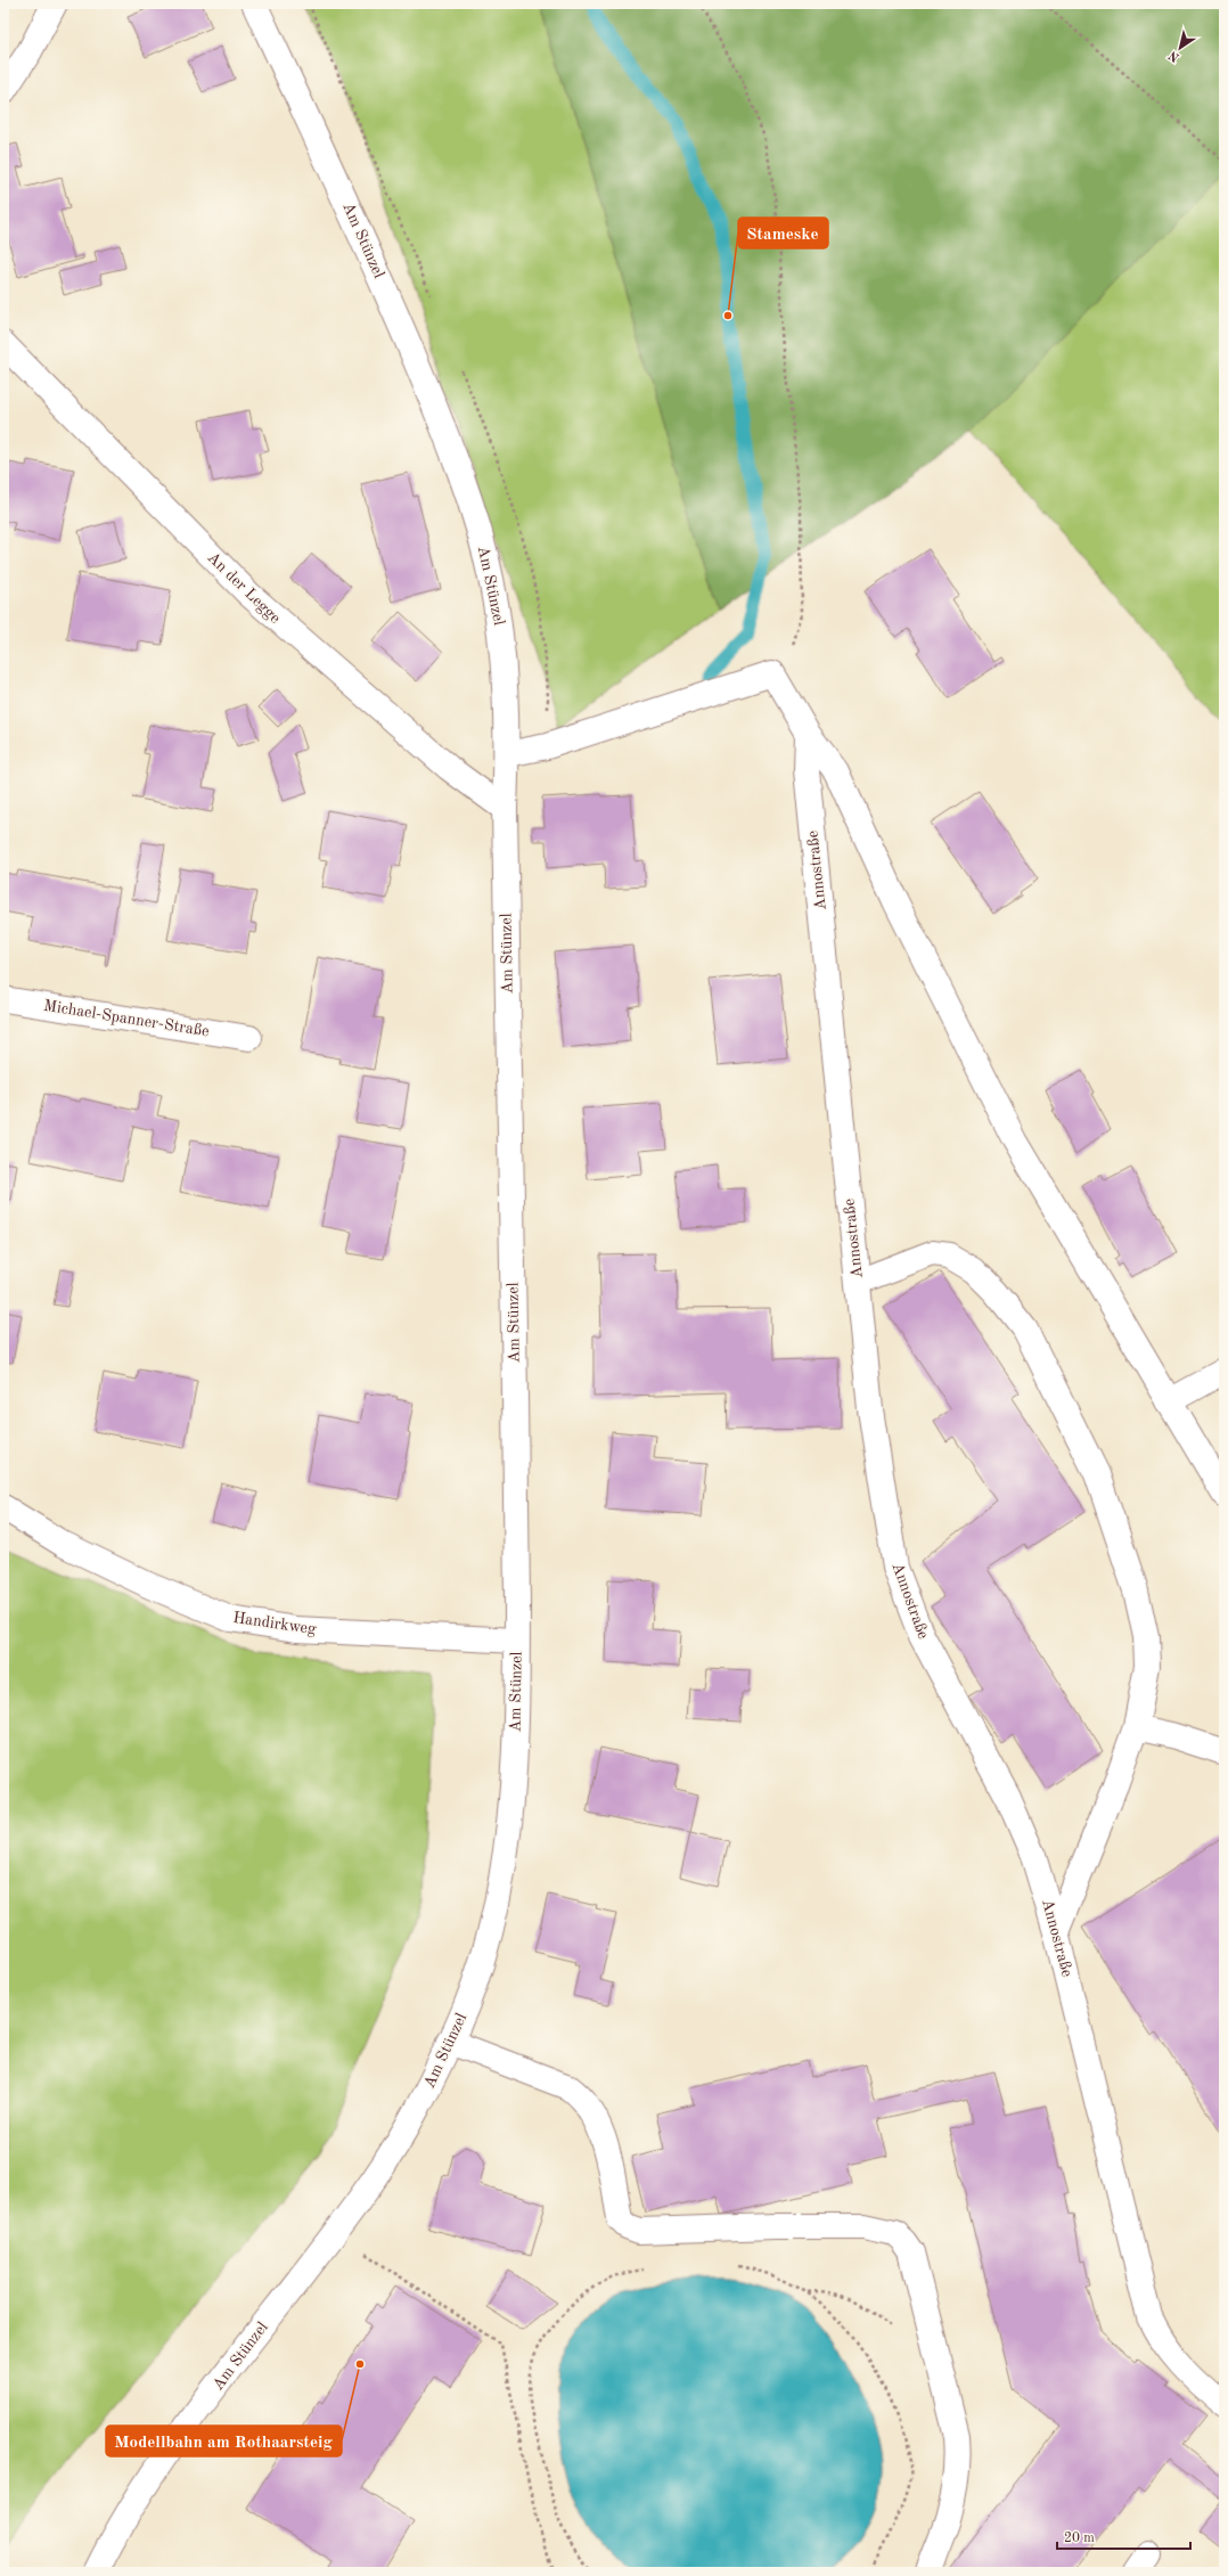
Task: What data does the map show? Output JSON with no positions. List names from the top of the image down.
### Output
{
  "streets": {
    "street": [
      "Am Stünzel",
      "An der Legge",
      "Annostraße",
      "Michael-Spanner-Straße",
      "Handirkweg"
    ]
  },
  "crossings": [
    ["Am Stünzel", "An der Legge"],
    ["Am Stünzel", "Handirkweg"]
  ],
  "places": ["Stameske", "Modellbahn am Rothaarsteig"],
  "scale_bar": "20 m",
  "north": "bottom left"
}
